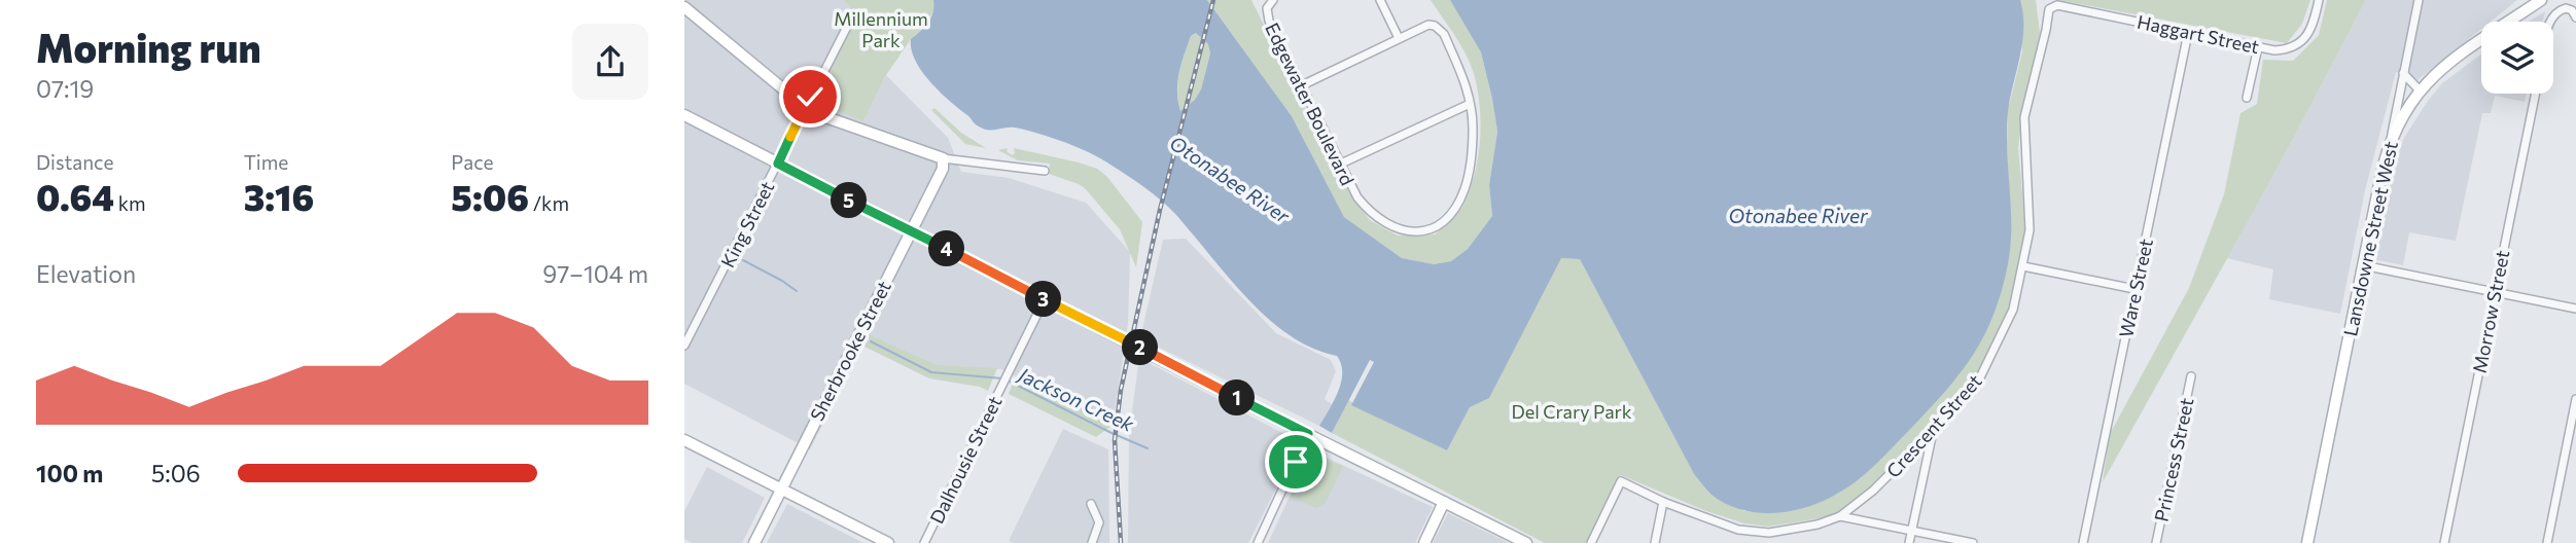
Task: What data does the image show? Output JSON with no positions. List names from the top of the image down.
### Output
{
  "streets": {
    "main road": ["Lansdowne Street West", "Sherbrooke Street"],
    "street": [
      "Haggart Street",
      "Edgewater Boulevard",
      "King Street",
      "Ware Street",
      "Morrow Street",
      "Crescent Street",
      "Dalhousie Street",
      "Princess Street"
    ]
  },
  "crossings": [
    ["Haggart Street", "Ware Street"],
    ["Haggart Street", "Crescent Street"]
  ],
  "water": ["Otonabee River", "Jackson Creek"],
  "parks": ["Millennium Park", "Del Crary Park"],
  "page": {
    "heading": ["Morning run", "07:19"],
    "stats": [
      ["Distance", "0.64 km"],
      ["Time", "3:16"],
      ["Pace", "5:06 /km"]
    ],
    "pins": [
      "5",
      "4",
      "3",
      "2",
      "1"
    ],
    "chart": ["Elevation", "97–104 m"],
    "list": [
      {
        "name": "100 m",
        "note": "5:06"
      }
    ]
  }
}
